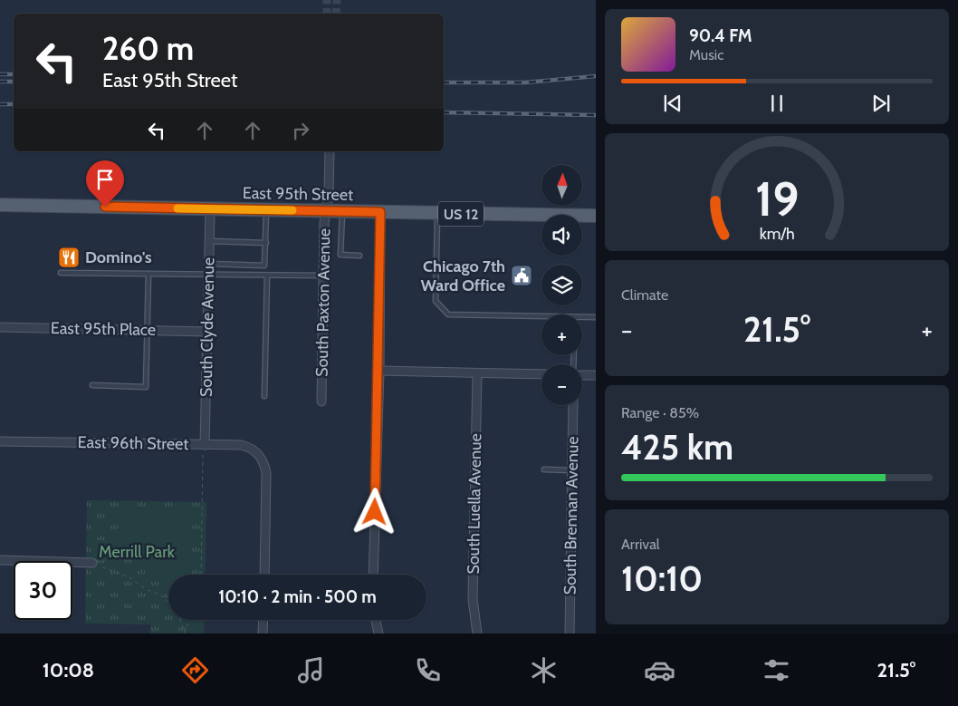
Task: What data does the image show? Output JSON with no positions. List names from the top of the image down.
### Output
{
  "streets": {
    "main road": ["East 95th Street", "US 12"],
    "street": [
      "South Paxton Avenue",
      "South Clyde Avenue",
      "East 95th Place",
      "East 96th Street",
      "South Luella Avenue",
      "South Brennan Avenue"
    ]
  },
  "crossings": [
    ["East 95th Street", "South Paxton Avenue"],
    ["East 95th Street", "South Clyde Avenue"],
    ["South Clyde Avenue", "East 95th Place"],
    ["South Clyde Avenue", "East 96th Street"]
  ],
  "parks": ["Merrill Park"],
  "places": {
    "restaurant": ["Domino's"],
    "public building": ["Chicago 7th Ward Office"]
  },
  "north": "top",
  "page": {
    "turn": ["260 m", "East 95th Street"],
    "song": ["90.4 FM", "Music"],
    "map_buttons": ["+", "−"],
    "tile": [
      "Climate",
      ["Range · 85%", "425 km"],
      ["Arrival", "10:10"]
    ],
    "heat": ["−", "21.5°", "+"],
    "limit": "30",
    "trip": "10:10 · 2 min · 500 m",
    "tabs": ["10:08", "21.5°"],
    "gauge": ["19", "km/h"]
  }
}
